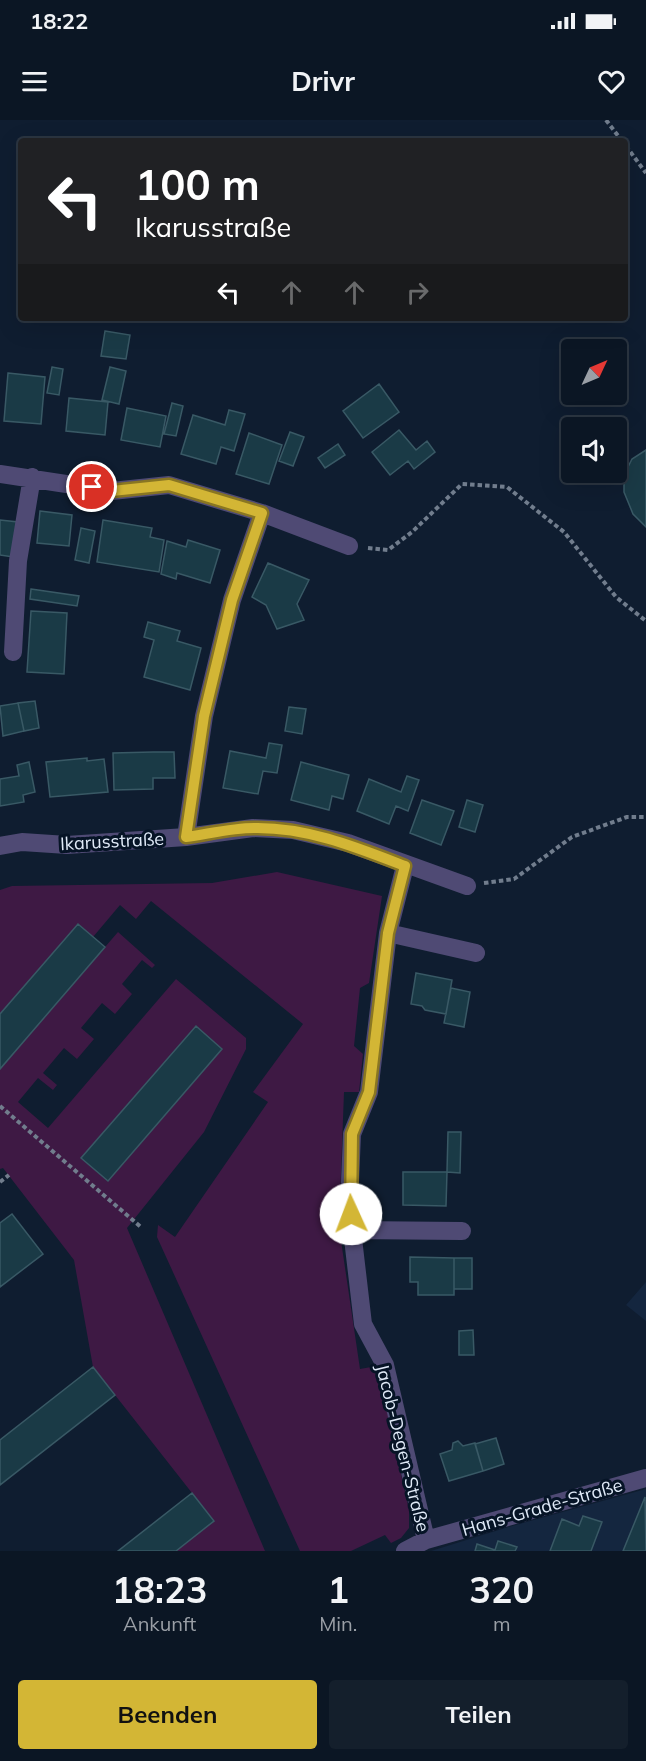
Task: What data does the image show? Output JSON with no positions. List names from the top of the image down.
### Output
{
  "streets": {
    "street": ["Ikarusstraße", "Jacob-Degen-Straße", "Hans-Grade-Straße"]
  },
  "crossings": [
    ["Ikarusstraße", "Jacob-Degen-Straße"],
    ["Jacob-Degen-Straße", "Hans-Grade-Straße"]
  ],
  "north": "top right",
  "page": {
    "status": "18:22",
    "header": "Drivr",
    "turn": ["100 m", "Ikarusstraße"],
    "eta": [
      "18:23",
      "Ankunft",
      "1",
      "Min.",
      "320",
      "m"
    ],
    "buttons": ["Beenden", "Teilen"]
  }
}
